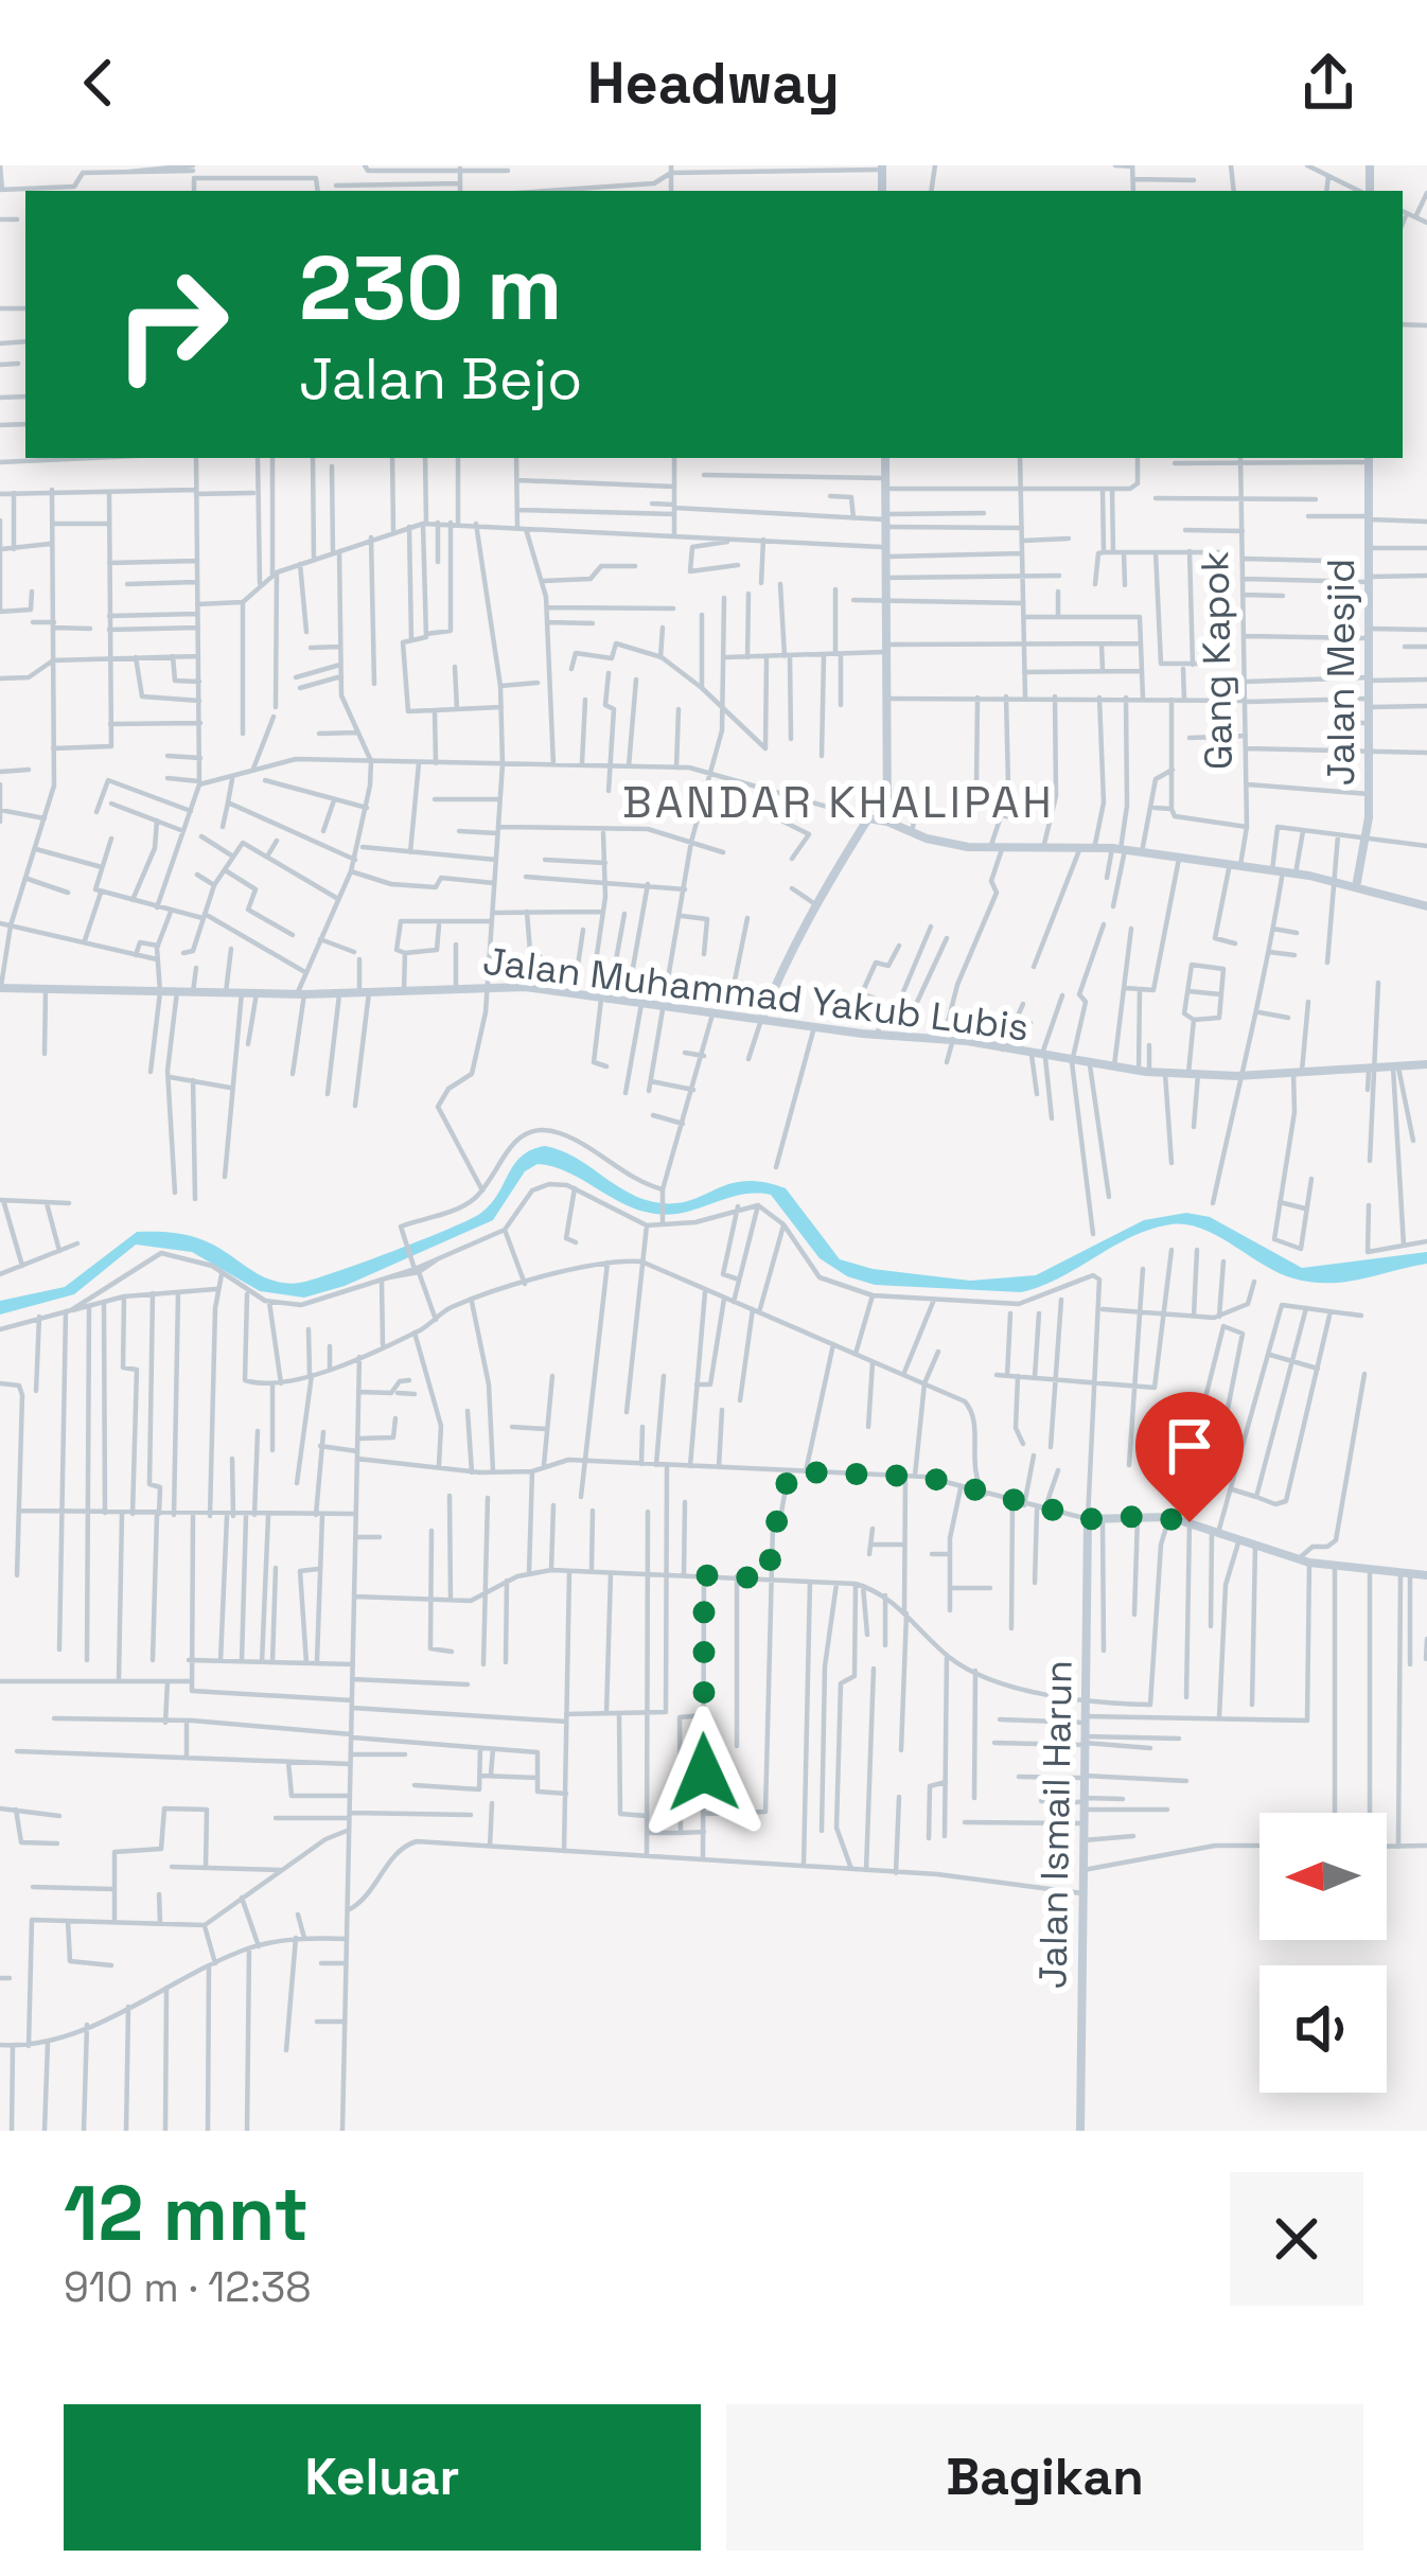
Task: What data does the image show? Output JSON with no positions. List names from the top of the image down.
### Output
{
  "streets": {
    "main road": ["Jalan Mesjid", "Jalan Muhammad Yakub Lubis", "Jalan Ismail Harun"],
    "street": ["Gang Kapok"]
  },
  "districts": ["BANDAR KHALIPAH"],
  "north": "left",
  "page": {
    "header": "Headway",
    "turn": ["230 m", "Jalan Bejo"],
    "heading": ["12 mnt", "910 m · 12:38"],
    "buttons": ["Keluar", "Bagikan"]
  }
}
